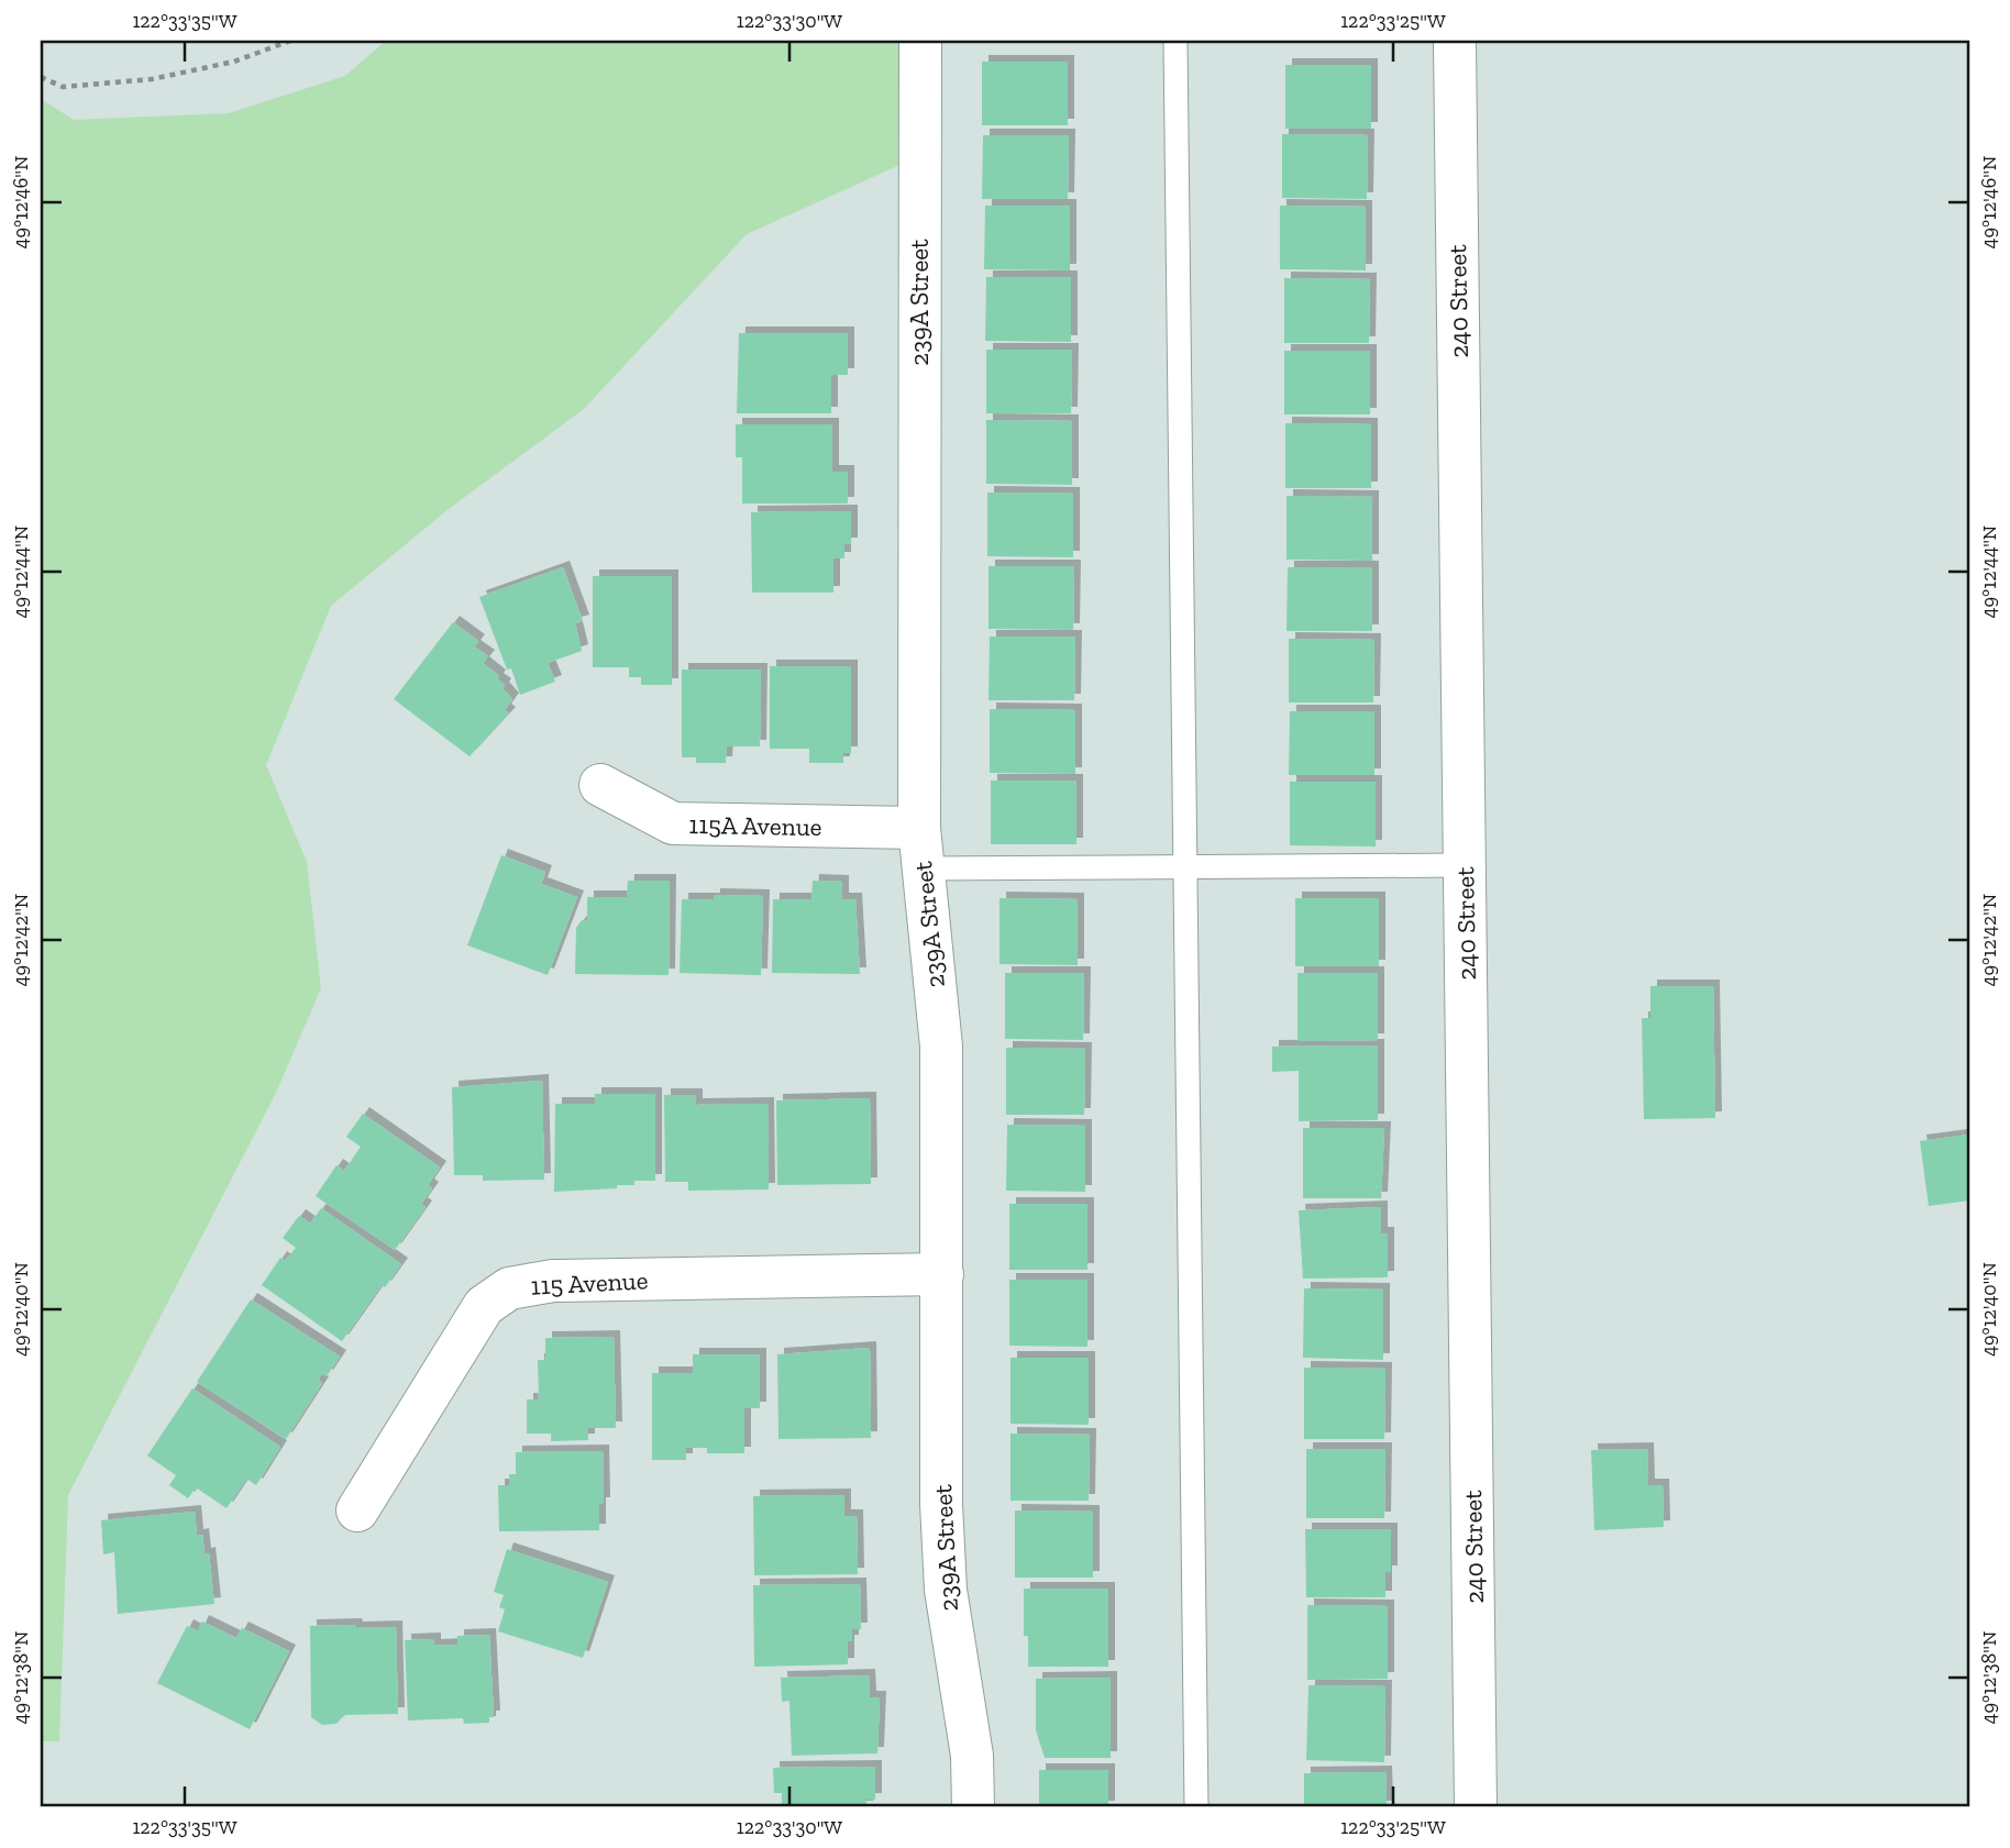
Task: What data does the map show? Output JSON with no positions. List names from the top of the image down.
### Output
{
  "streets": {
    "street": [
      "240 Street",
      "239A Street",
      "115A Avenue",
      "115 Avenue"
    ]
  },
  "crossings": [
    ["239A Street", "115A Avenue"],
    ["239A Street", "115 Avenue"]
  ],
  "coordinates": [
    "122°33'35\"W",
    "122°33'30\"W",
    "122°33'25\"W",
    "49°12'46\"N",
    "49°12'44\"N",
    "49°12'42\"N",
    "49°12'40\"N",
    "49°12'38\"N"
  ]
}
